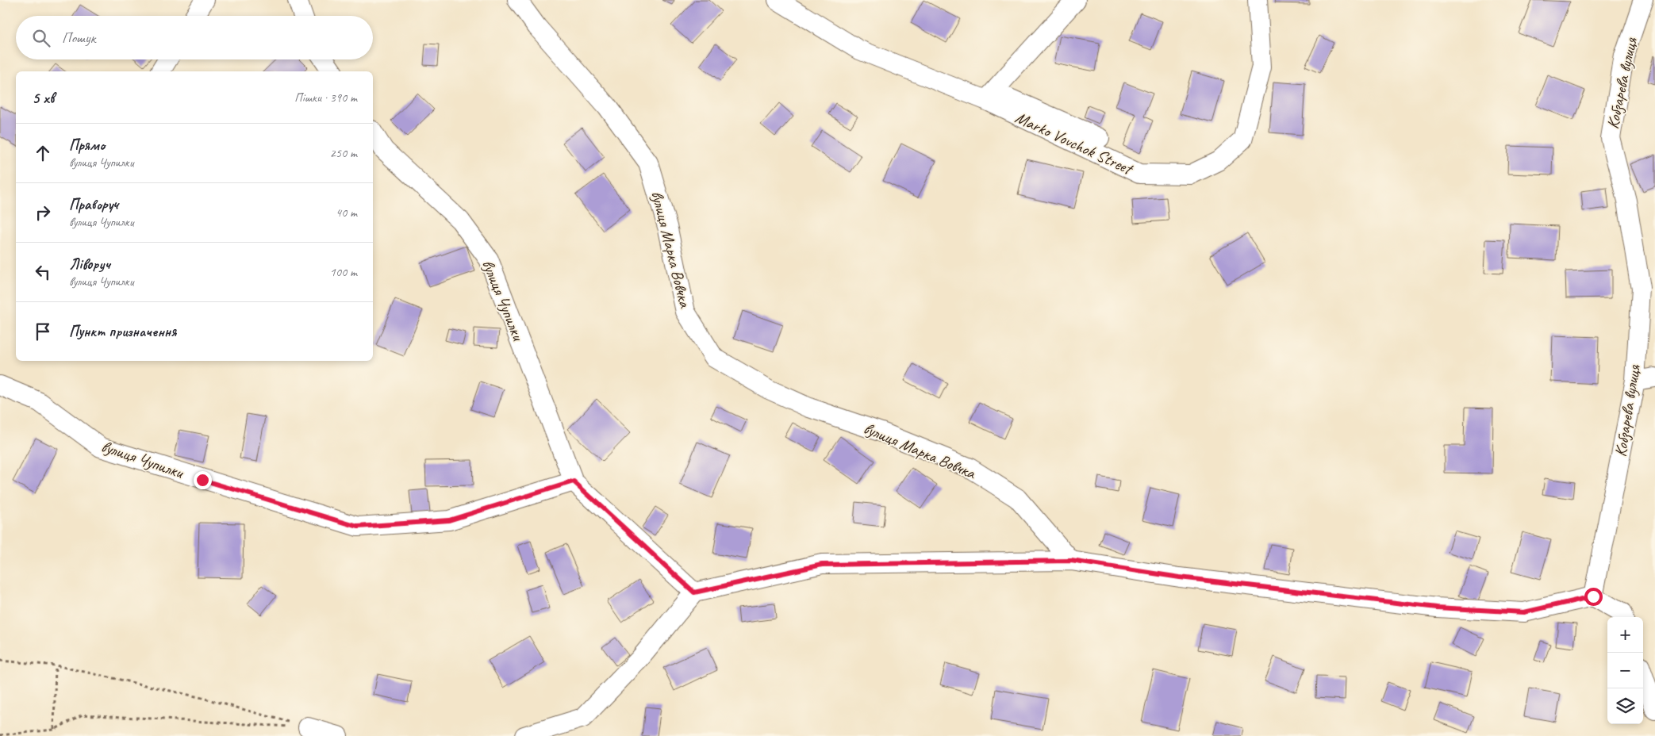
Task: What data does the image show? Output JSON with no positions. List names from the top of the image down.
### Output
{
  "streets": {
    "street": [
      "Кобзарева вулиця",
      "Marko Vovchok Street",
      "вулиця Марка Вовчка",
      "вулиця Чупилки"
    ]
  },
  "page": {
    "search": "Пошук",
    "heading": ["5 хв", "Пішки · 390 m"],
    "list": [
      ["Прямо", "вулиця Чупилки", "250 m"],
      ["Праворуч", "вулиця Чупилки", "40 m"],
      ["Ліворуч", "вулиця Чупилки", "100 m"],
      "Пункт призначення"
    ],
    "map_buttons": ["+", "−"]
  }
}
